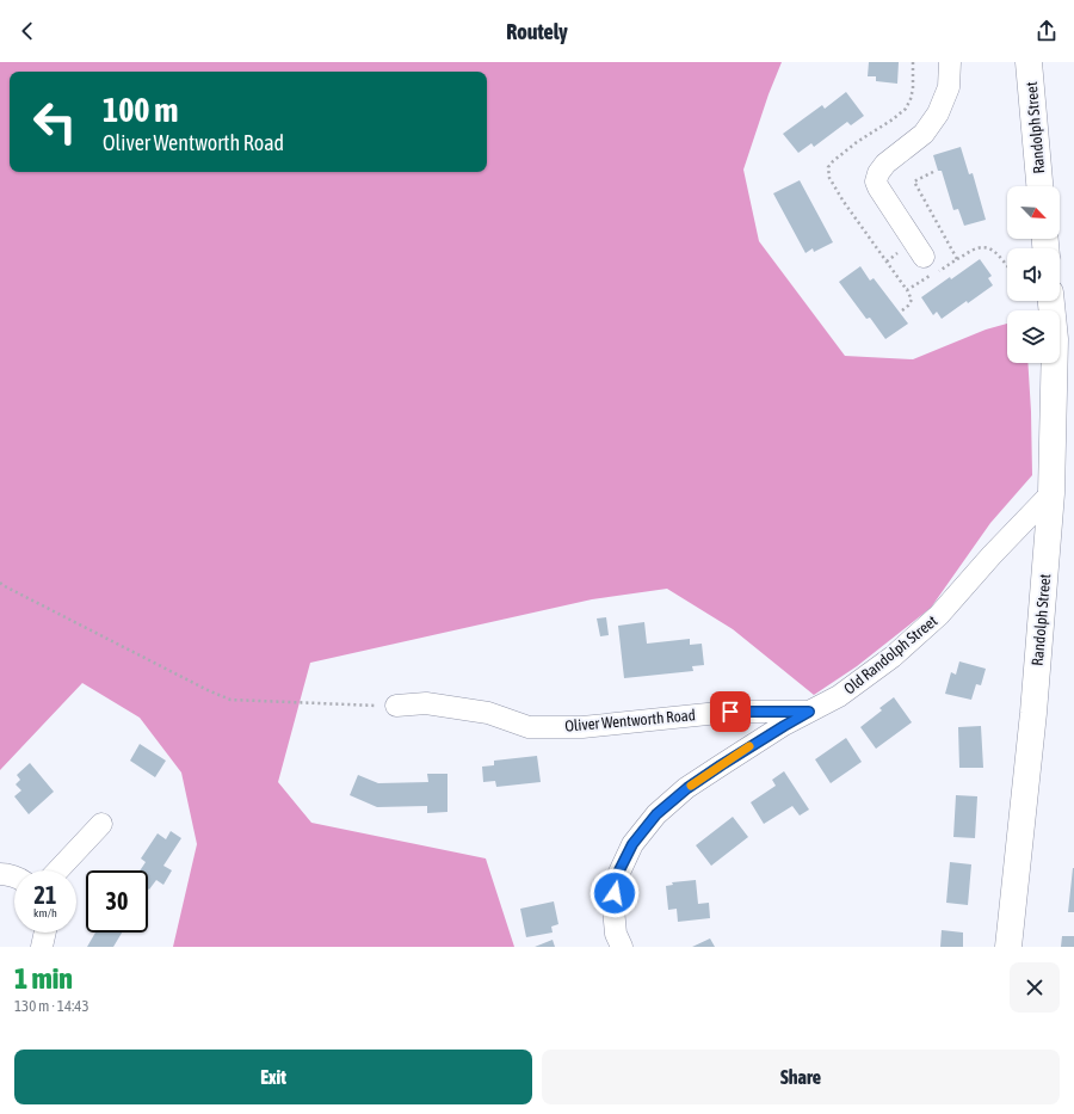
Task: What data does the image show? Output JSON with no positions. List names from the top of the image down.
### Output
{
  "streets": {
    "main road": ["Randolph Street"],
    "street": ["Old Randolph Street", "Oliver Wentworth Road"]
  },
  "crossings": [
    ["Randolph Street", "Old Randolph Street"],
    ["Old Randolph Street", "Oliver Wentworth Road"]
  ],
  "north": "bottom right",
  "page": {
    "header": "Routely",
    "turn": ["100 m", "Oliver Wentworth Road"],
    "speed": "21 km/h",
    "limit": "30",
    "heading": ["1 min", "130 m · 14:43"],
    "buttons": ["Exit", "Share"]
  }
}
